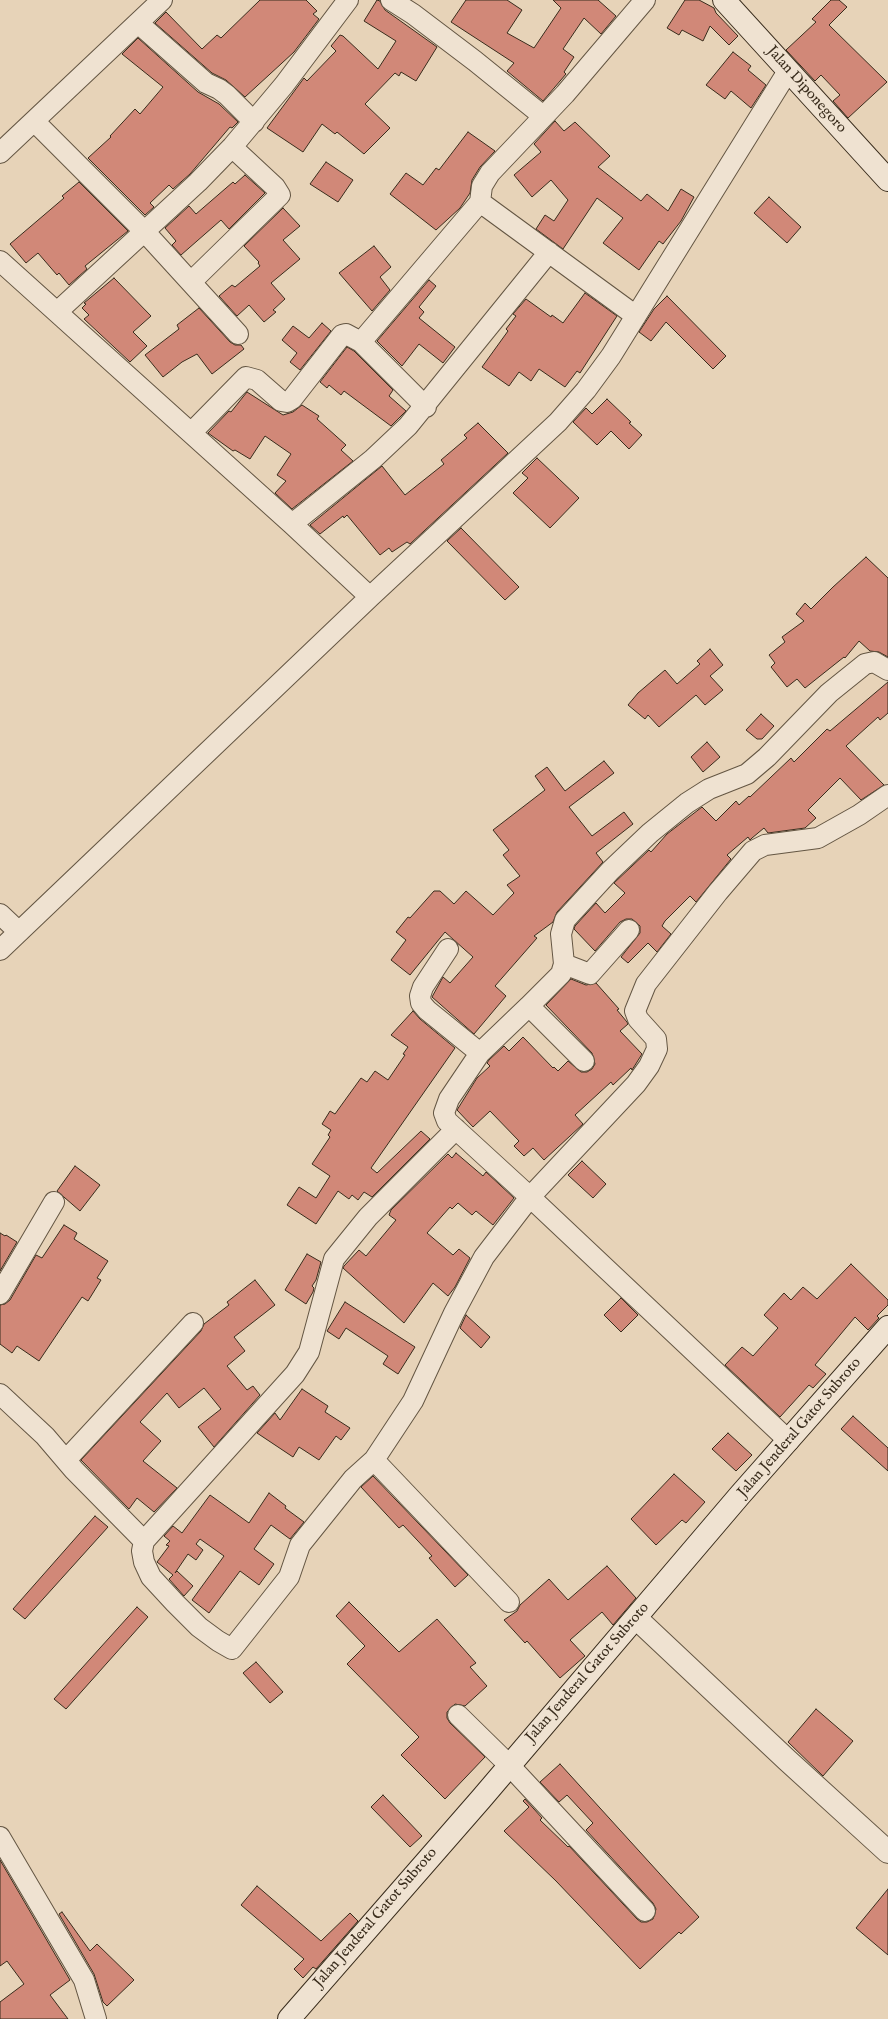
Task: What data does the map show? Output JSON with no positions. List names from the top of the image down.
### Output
{
  "streets": {
    "main road": ["Jalan Diponegoro", "Jalan Jenderal Gatot Subroto"]
  }
}
